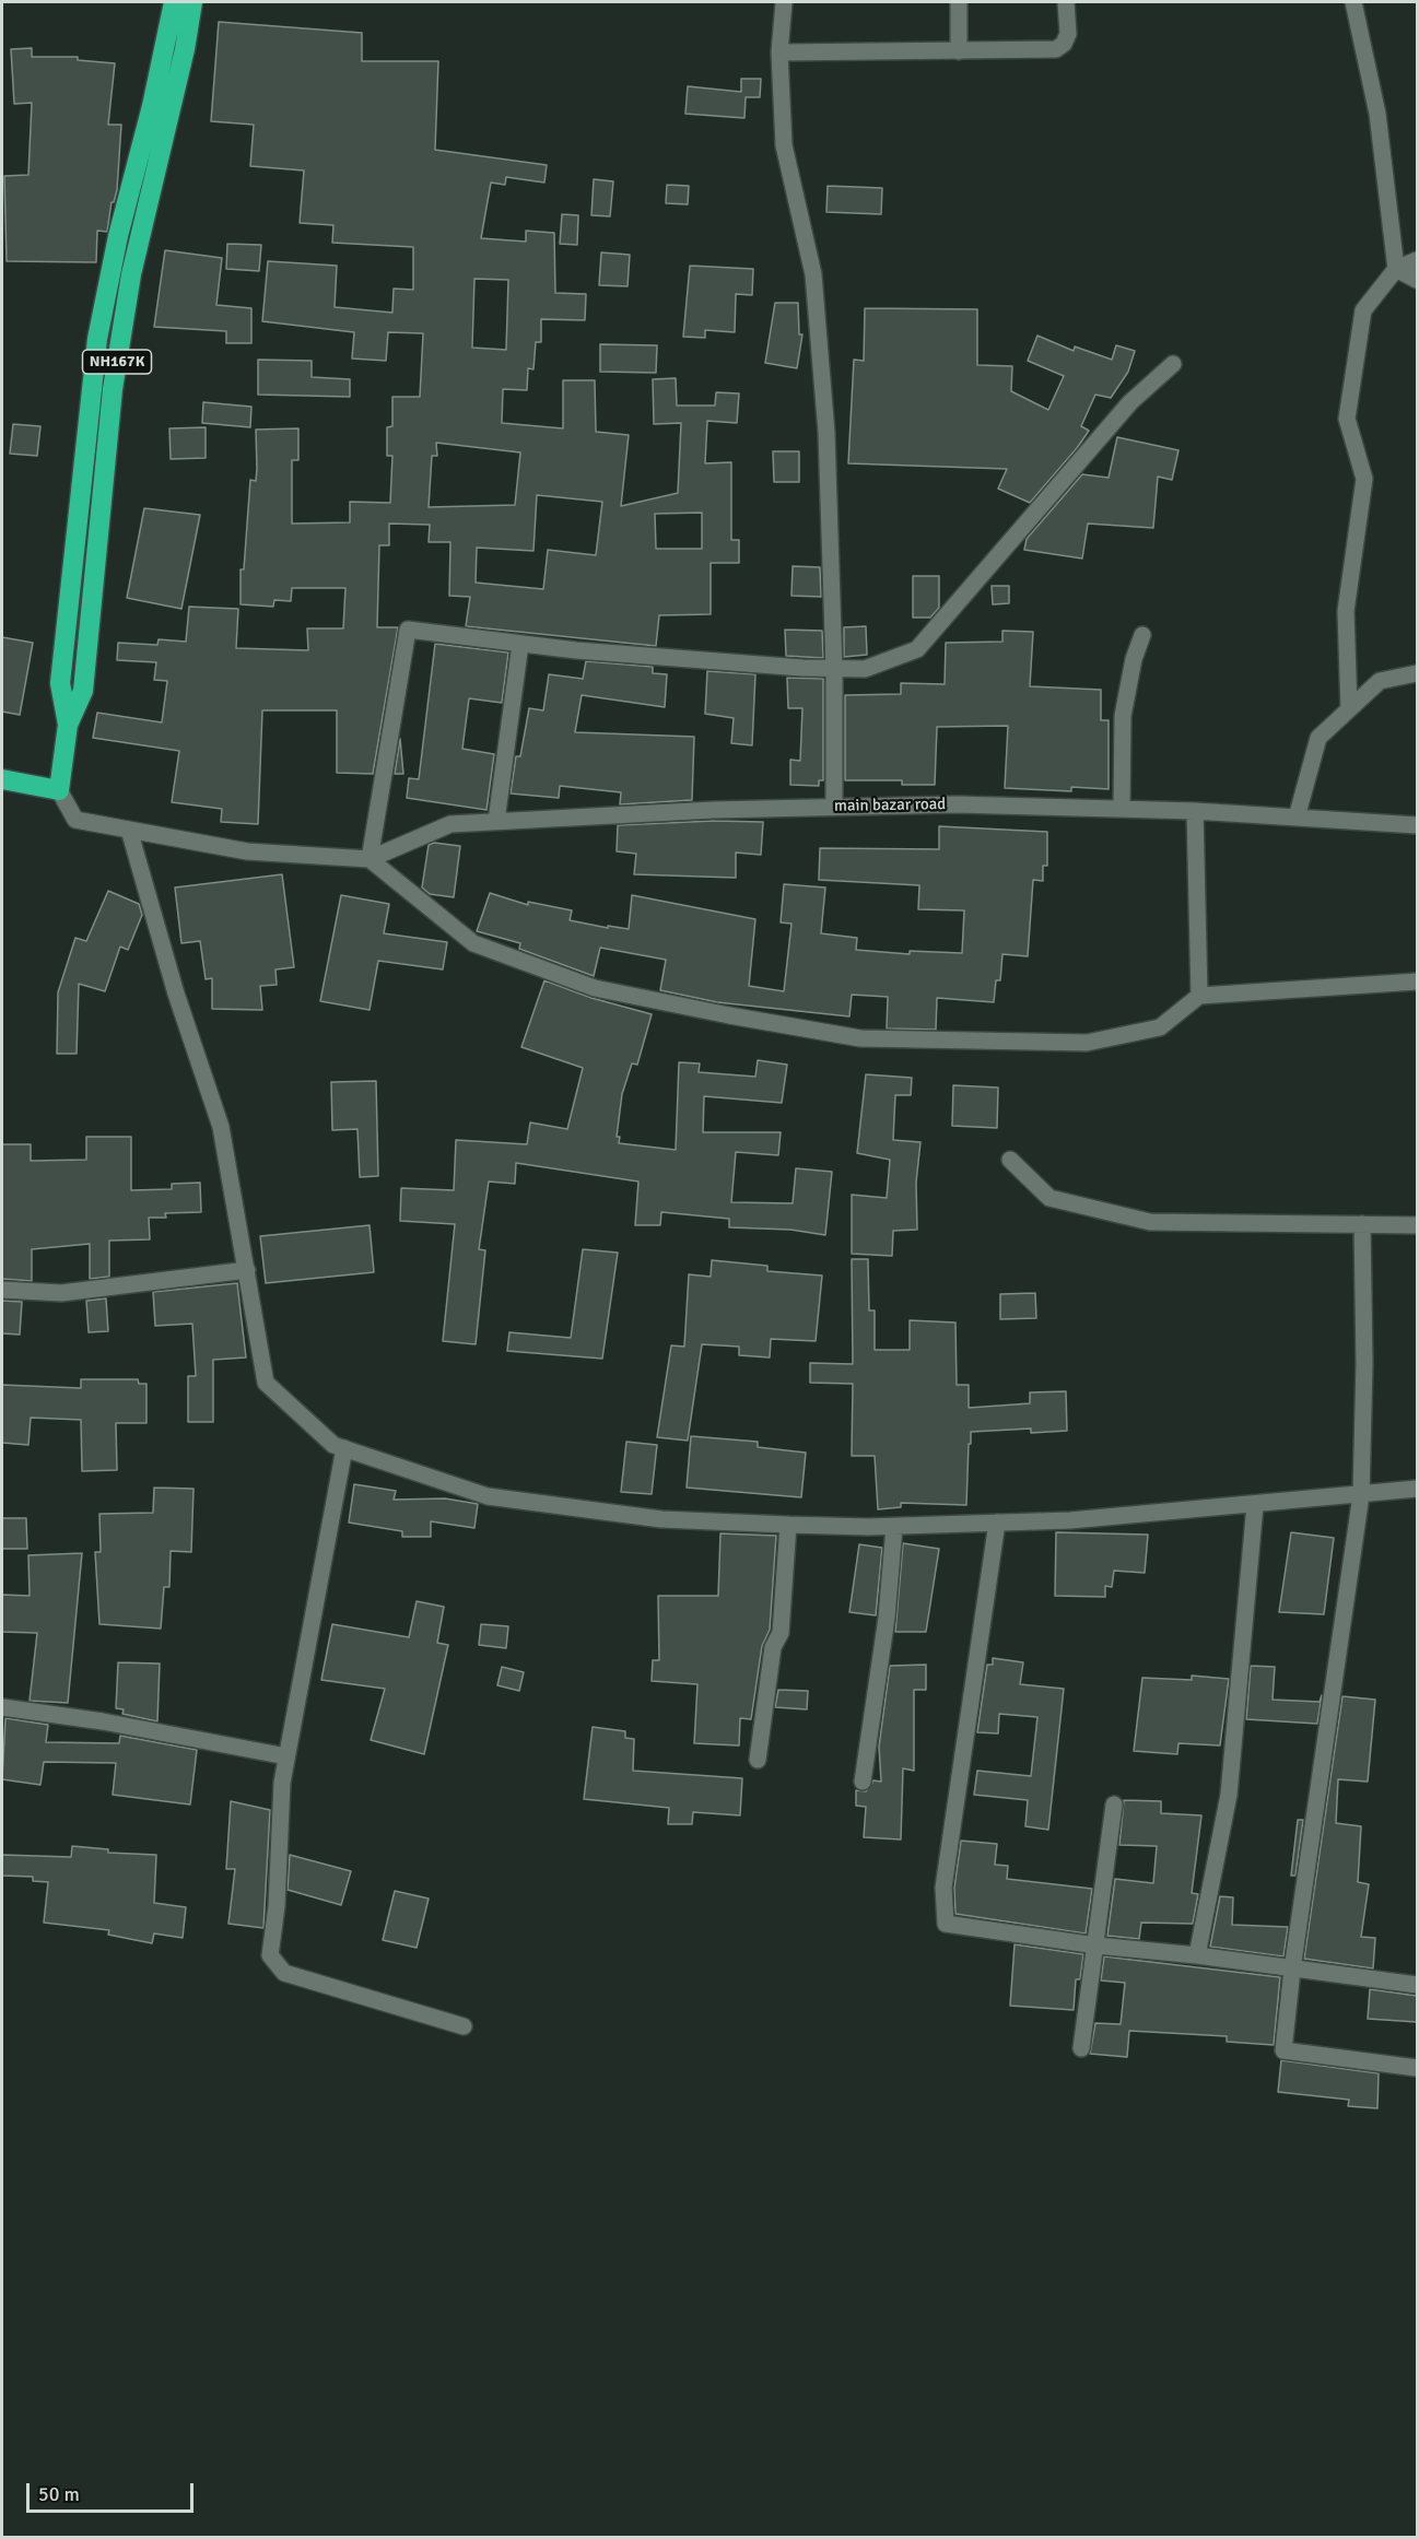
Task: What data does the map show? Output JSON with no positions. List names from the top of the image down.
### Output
{
  "streets": {
    "highway": ["NH167K"],
    "street": ["main bazar road"]
  },
  "scale_bar": "50 m"
}
